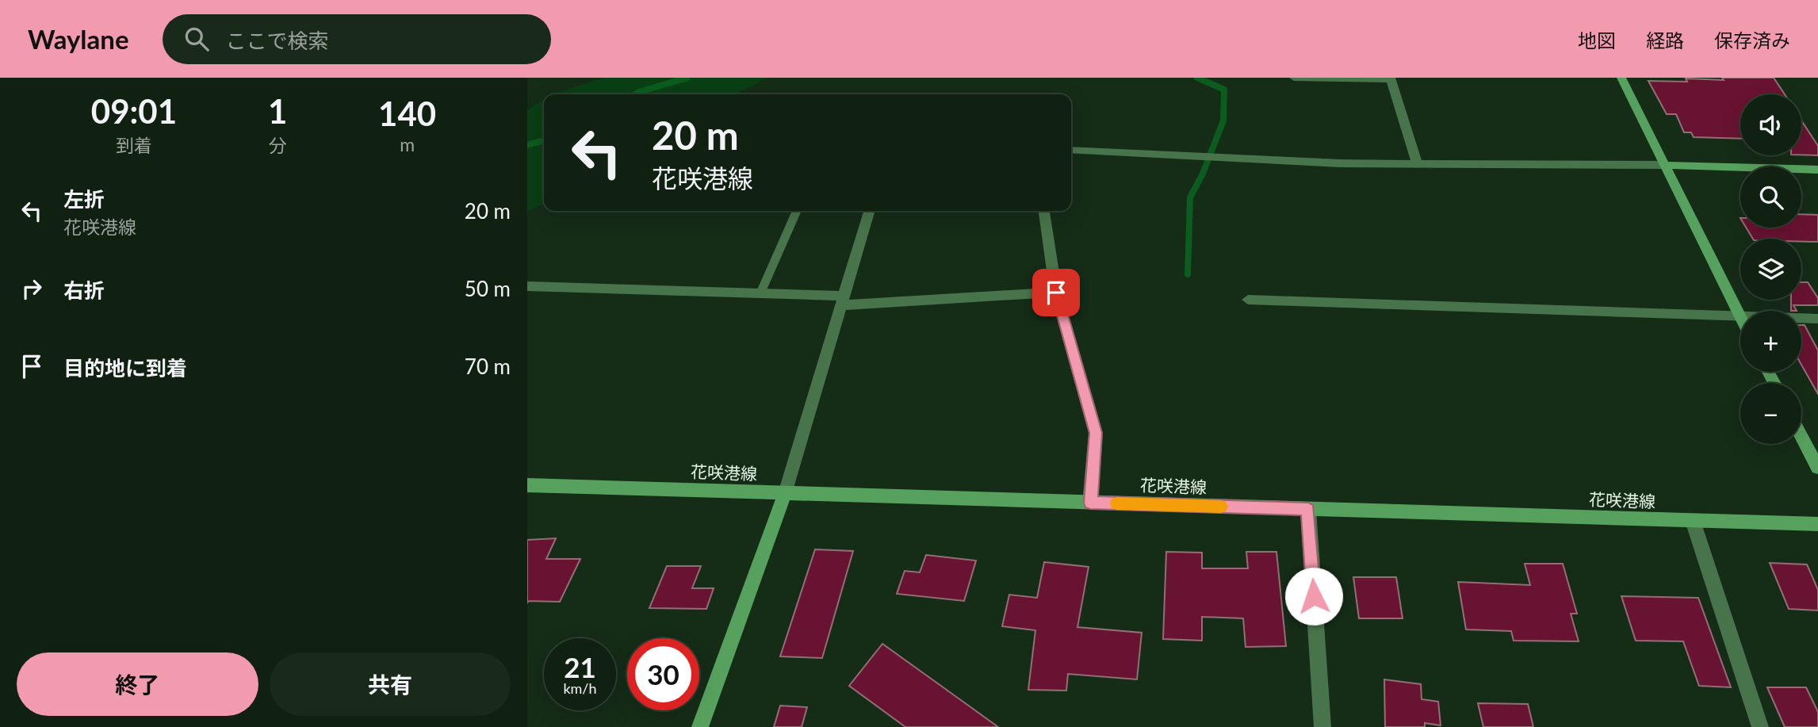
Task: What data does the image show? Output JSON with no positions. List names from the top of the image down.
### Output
{
  "streets": {
    "main road": ["花咲港線"]
  },
  "page": {
    "header": "Waylane",
    "search": "ここで検索",
    "nav": ["地図", "経路", "保存済み"],
    "eta": [
      "09:01",
      "到着",
      "1",
      "分",
      "140",
      "m"
    ],
    "map_buttons": ["+", "−"],
    "turn": ["20 m", "花咲港線"],
    "list": [
      {
        "name": "左折",
        "note": "花咲港線",
        "value": "20 m"
      },
      {
        "name": "右折",
        "value": "50 m"
      },
      {
        "name": "目的地に到着",
        "value": "70 m"
      }
    ],
    "speed": "21 km/h",
    "limit": "30",
    "buttons": ["終了", "共有"]
  }
}
